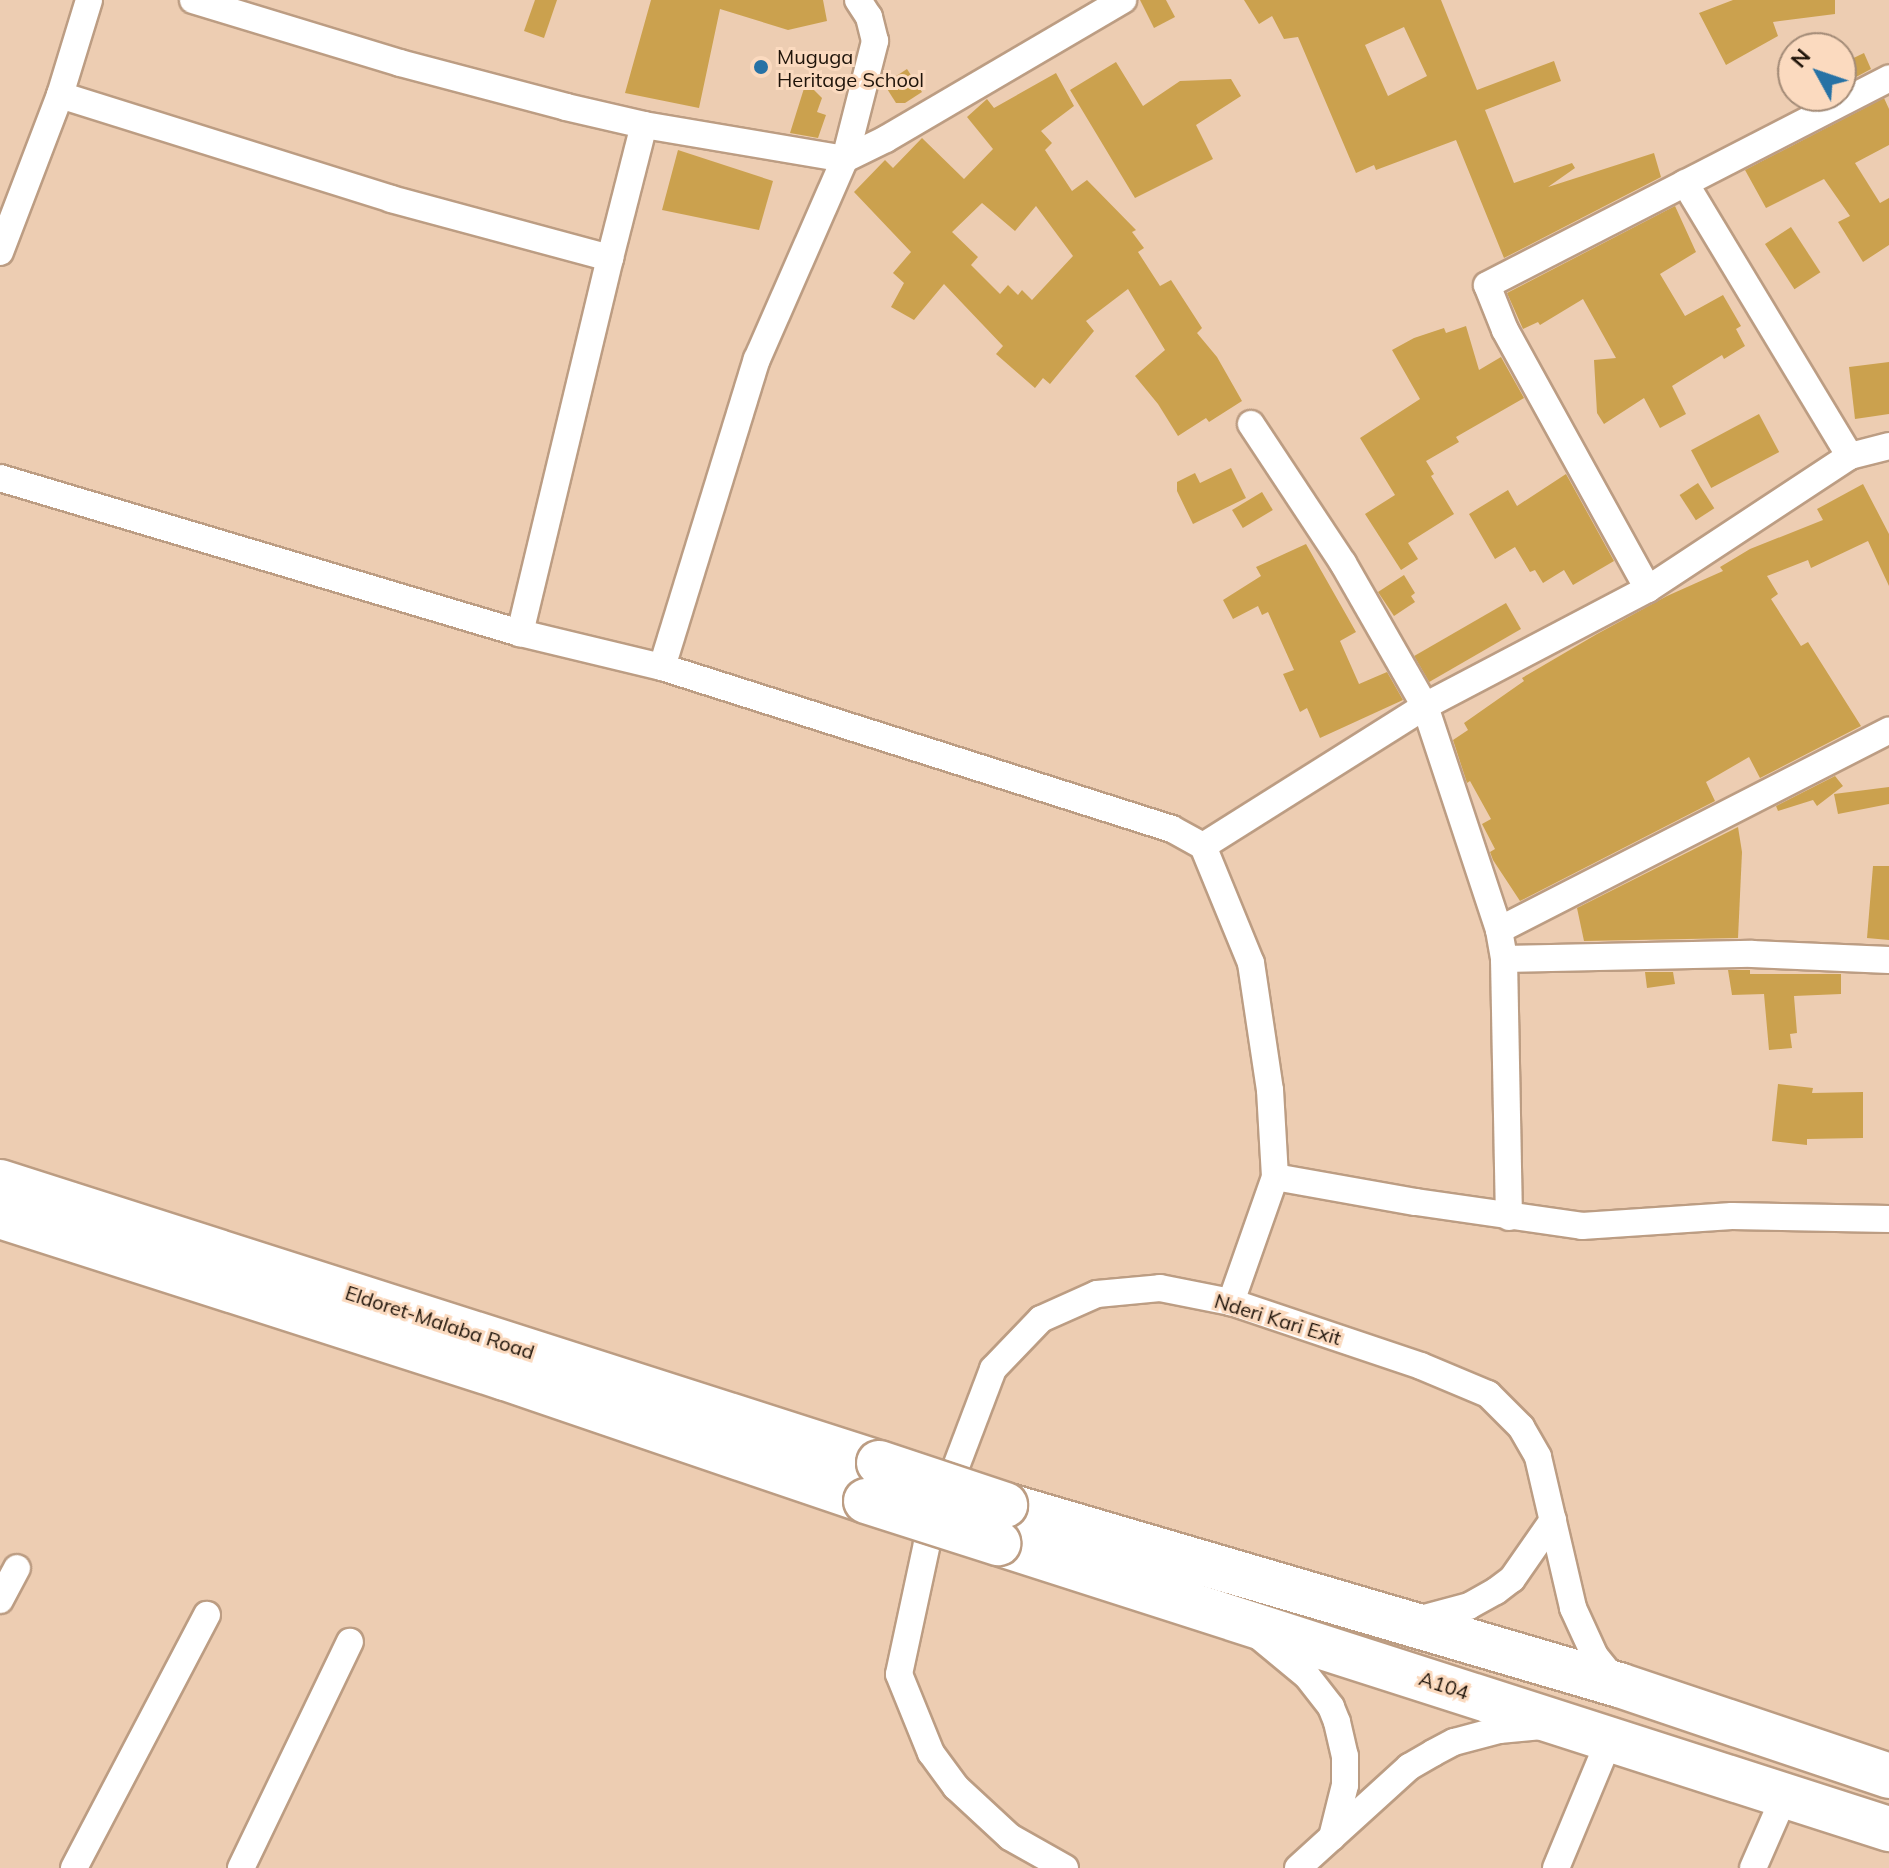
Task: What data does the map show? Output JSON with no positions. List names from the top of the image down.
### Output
{
  "streets": {
    "highway": ["Eldoret-Malaba Road", "A104"],
    "street": ["Nderi Kari Exit"]
  },
  "places": ["Muguga Heritage School"],
  "north": "top left"
}
